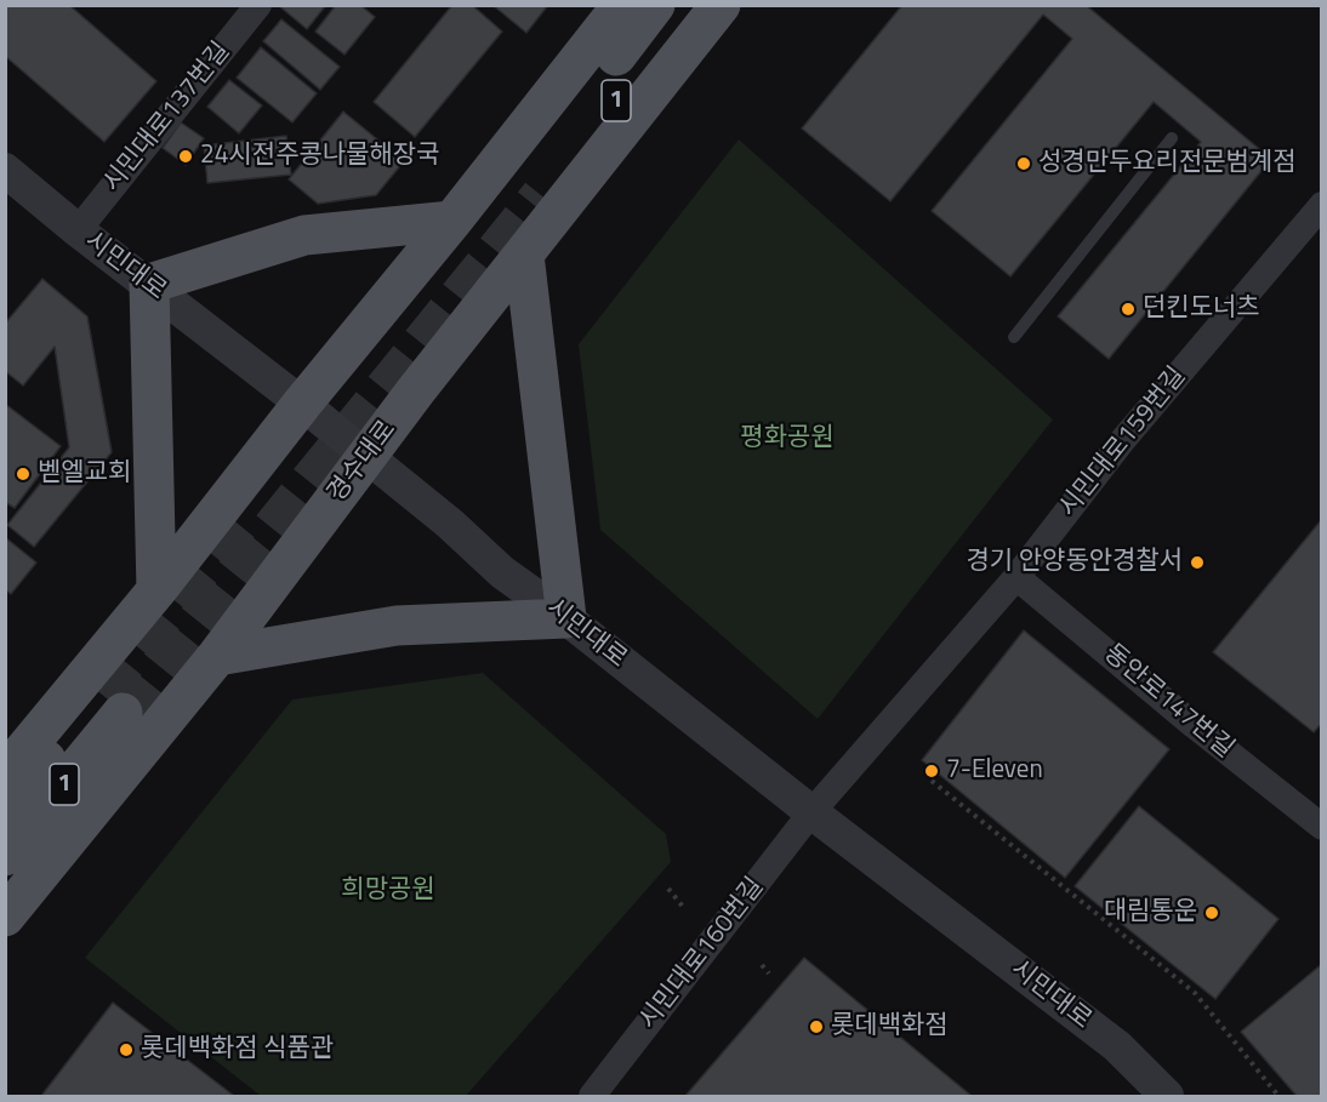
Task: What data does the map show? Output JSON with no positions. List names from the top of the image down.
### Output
{
  "streets": {
    "main road": ["1", "경수대로"],
    "street": [
      "시민대로137번길",
      "시민대로",
      "시민대로159번길",
      "동안로147번길",
      "시민대로160번길"
    ]
  },
  "crossings": [
    ["시민대로137번길", "시민대로"],
    ["시민대로", "시민대로159번길"],
    ["시민대로", "경수대로"],
    ["시민대로", "시민대로160번길"],
    ["시민대로159번길", "동안로147번길"],
    ["시민대로159번길", "시민대로160번길"]
  ],
  "parks": ["평화공원", "희망공원"],
  "places": [
    "24시전주콩나물해장국",
    "성경만두요리전문범계점",
    "던킨도너츠",
    "벧엘교회",
    "경기 안양동안경찰서",
    "7-Eleven",
    "대림통운",
    "롯데백화점",
    "롯데백화점 식품관"
  ]
}
